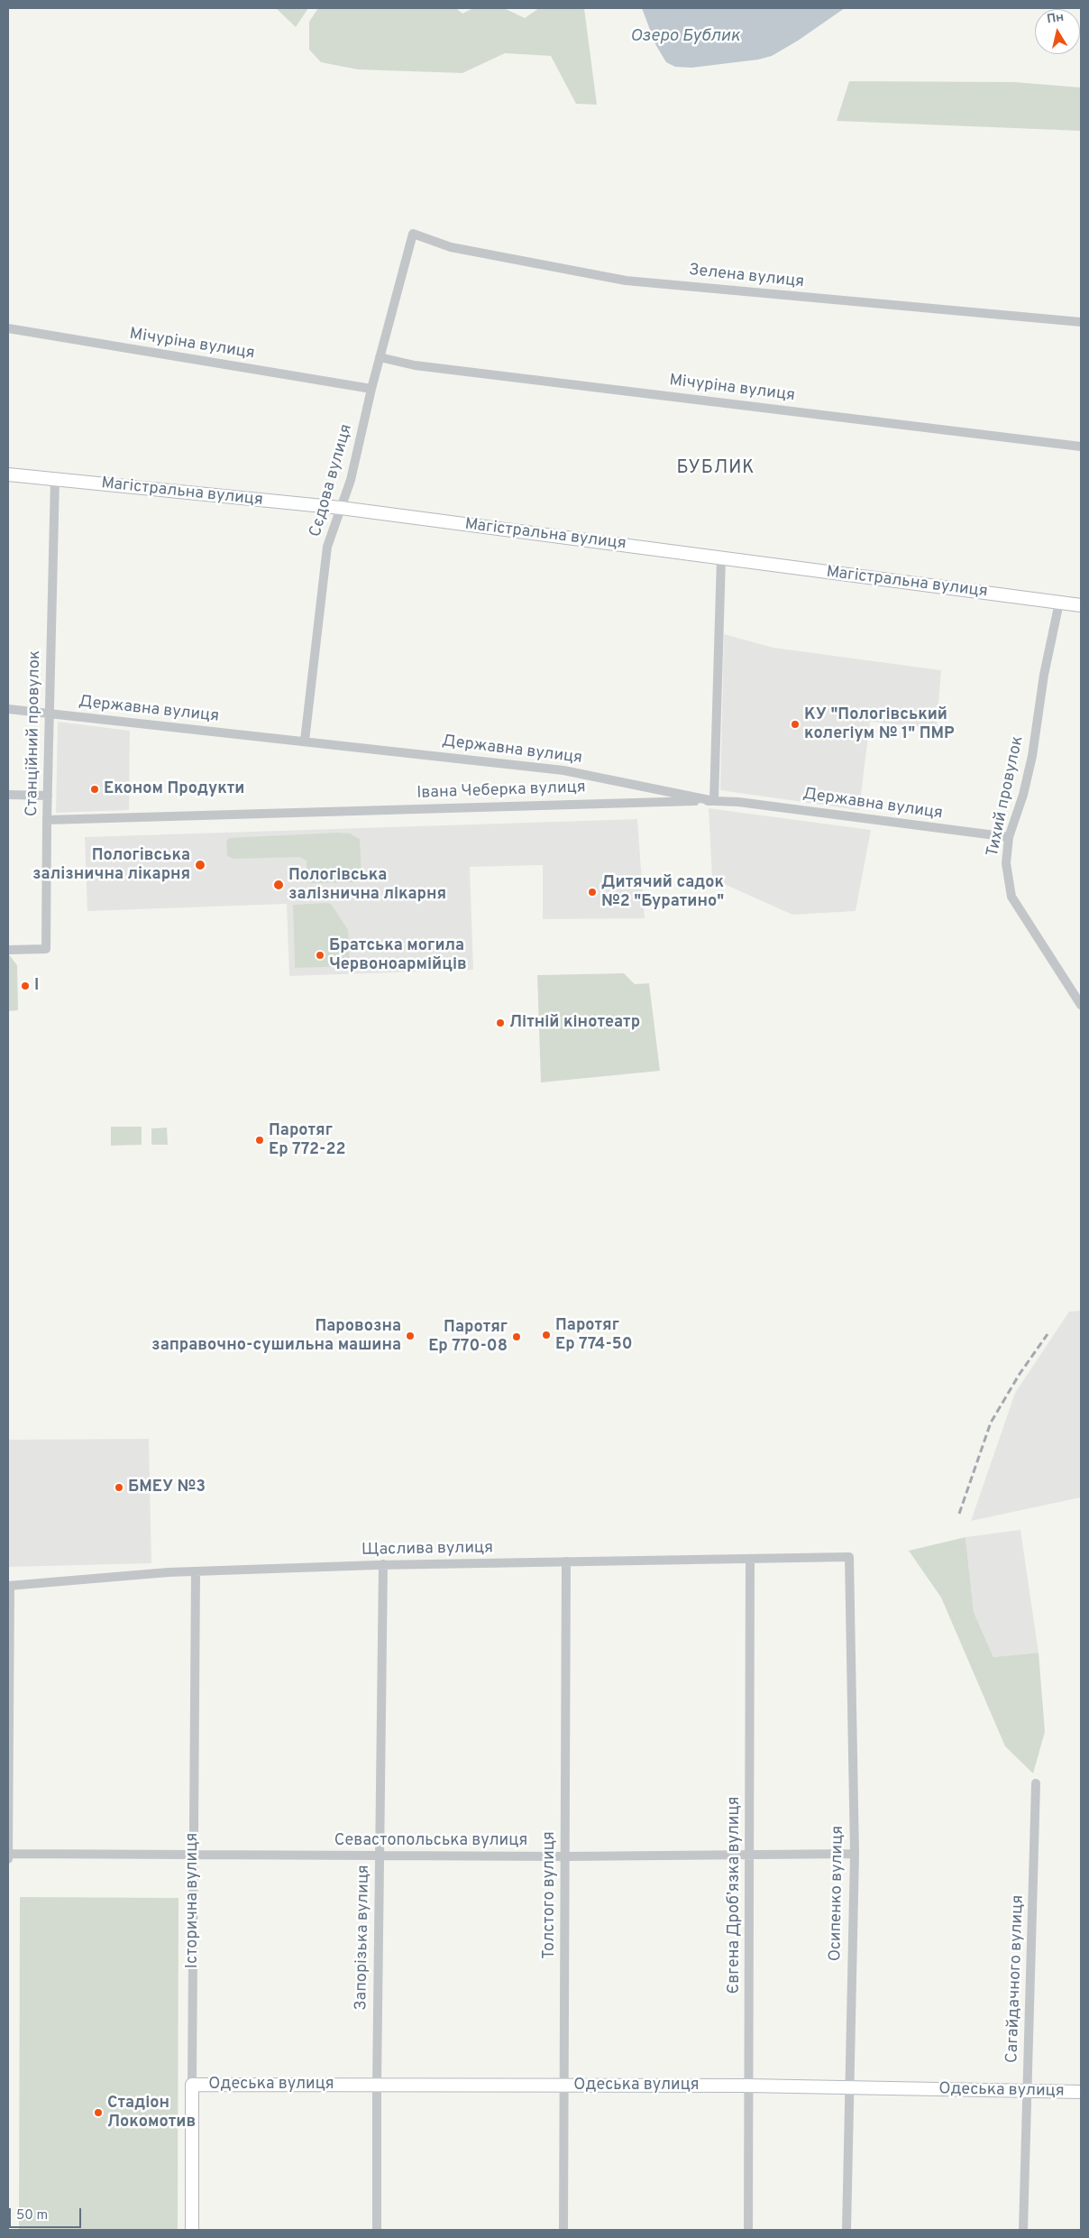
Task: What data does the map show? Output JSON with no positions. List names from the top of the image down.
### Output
{
  "streets": {
    "main road": ["Магістральна вулиця", "Історична вулиця", "Одеська вулиця"],
    "street": [
      "Зелена вулиця",
      "Мічуріна вулиця",
      "Сєдова вулиця",
      "Державна вулиця",
      "Станційний провулок",
      "Івана Чеберка вулиця",
      "Тихий провулок",
      "Щаслива вулиця",
      "Севастопольська вулиця",
      "Осипенко вулиця",
      "Толстого вулиця",
      "Євгена Дроб’язка вулиця",
      "Запорізька вулиця",
      "Сагайдачного вулиця"
    ]
  },
  "crossings": [
    ["Зелена вулиця", "Сєдова вулиця"],
    ["Мічуріна вулиця", "Сєдова вулиця"],
    ["Сєдова вулиця", "Магістральна вулиця"],
    ["Сєдова вулиця", "Державна вулиця"],
    ["Магістральна вулиця", "Станційний провулок"],
    ["Магістральна вулиця", "Тихий провулок"],
    ["Державна вулиця", "Станційний провулок"],
    ["Державна вулиця", "Івана Чеберка вулиця"],
    ["Державна вулиця", "Тихий провулок"],
    ["Станційний провулок", "Івана Чеберка вулиця"],
    ["Щаслива вулиця", "Осипенко вулиця"],
    ["Щаслива вулиця", "Толстого вулиця"],
    ["Щаслива вулиця", "Євгена Дроб’язка вулиця"],
    ["Щаслива вулиця", "Історична вулиця"],
    ["Щаслива вулиця", "Запорізька вулиця"],
    ["Севастопольська вулиця", "Осипенко вулиця"],
    ["Севастопольська вулиця", "Толстого вулиця"],
    ["Севастопольська вулиця", "Євгена Дроб’язка вулиця"],
    ["Севастопольська вулиця", "Історична вулиця"],
    ["Севастопольська вулиця", "Запорізька вулиця"],
    ["Осипенко вулиця", "Одеська вулиця"],
    ["Толстого вулиця", "Одеська вулиця"],
    ["Євгена Дроб’язка вулиця", "Одеська вулиця"],
    ["Історична вулиця", "Одеська вулиця"],
    ["Запорізька вулиця", "Одеська вулиця"],
    ["Сагайдачного вулиця", "Одеська вулиця"]
  ],
  "districts": ["БУБЛИК"],
  "water": ["Озеро Бублик"],
  "places": [
    "КУ \"Пологівський колегіум № 1\" ПМР",
    "Економ Продукти",
    "Пологiвська залiзнична лiкарня",
    "Пологівська залізнична лікарня",
    "Дитячий садок №2 \"Буратино\"",
    "Братська могила Червоноармійців",
    "І",
    "Літній кінотеатр",
    "Паротяг Ер 772-22",
    "Паротяг Ер 774-50",
    "Паровозна заправочно-сушильна машина",
    "Паротяг Ер 770-08",
    "БМЕУ №3",
    "Стадіон Локомотив"
  ],
  "scale_bar": "50 m",
  "north": "top"
}
